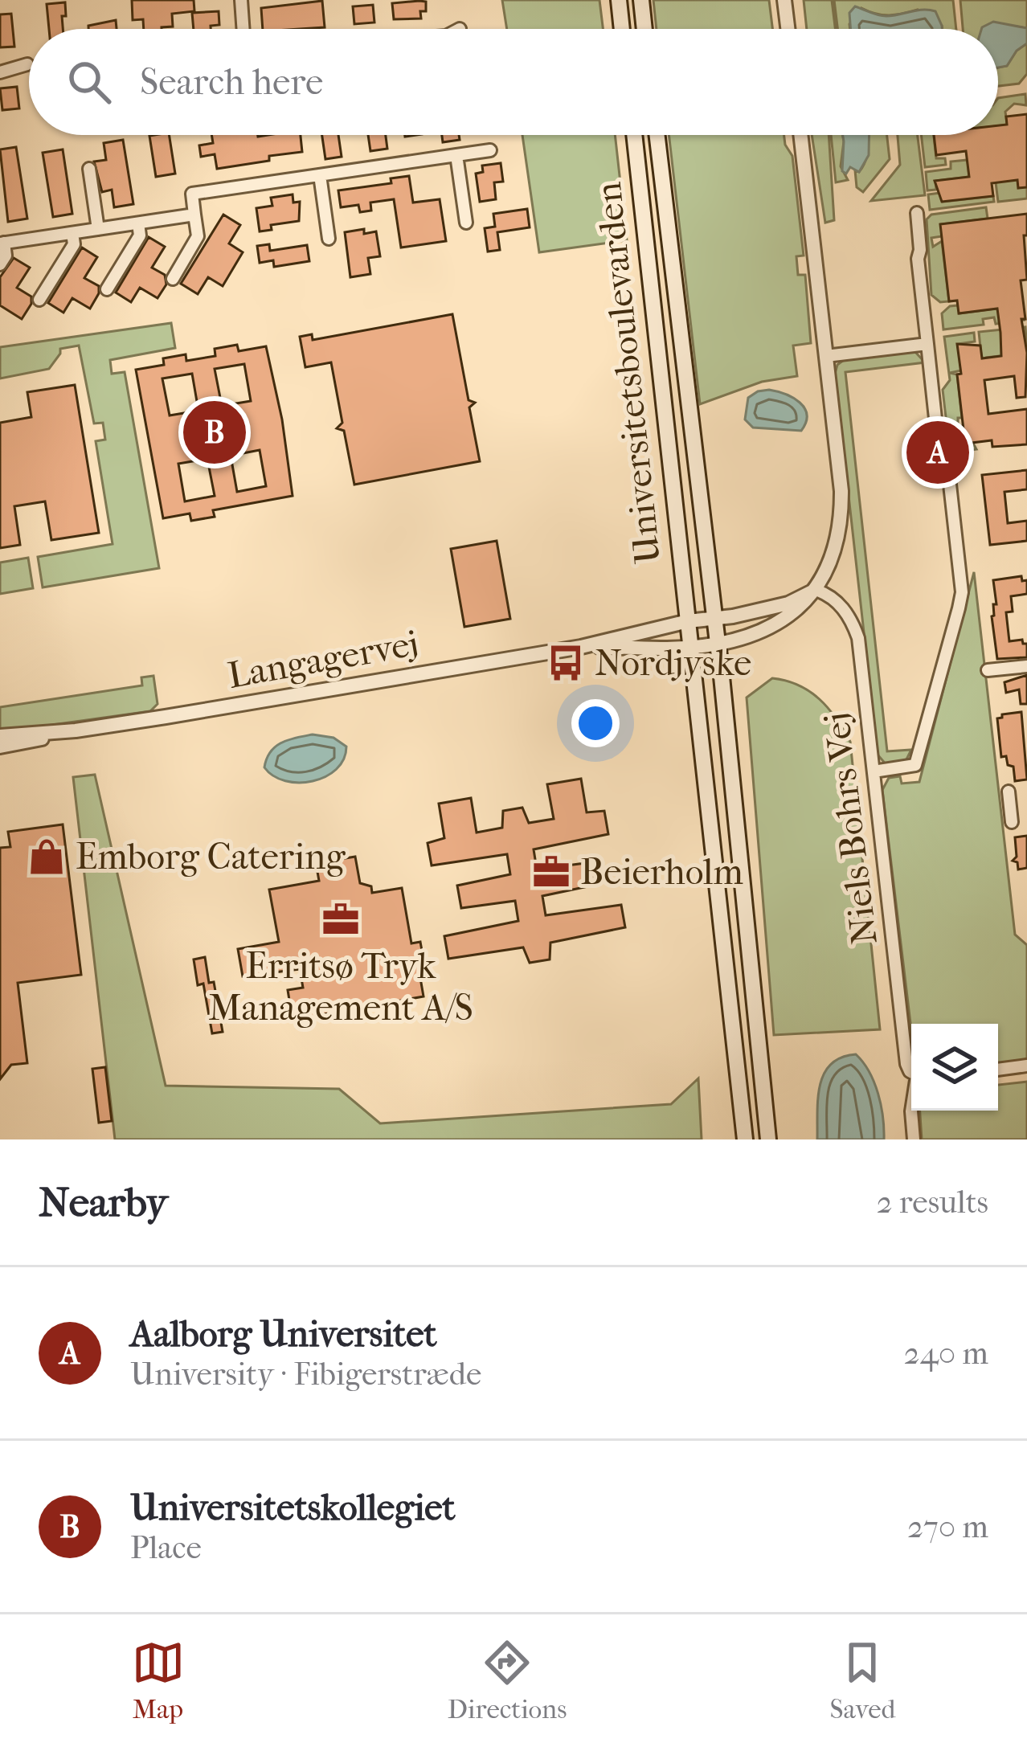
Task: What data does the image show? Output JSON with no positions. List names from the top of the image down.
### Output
{
  "streets": {
    "main road": ["Universitetsboulevarden"],
    "street": ["Langagervej", "Niels Bohrs Vej"]
  },
  "crossings": [
    ["Universitetsboulevarden", "Langagervej"]
  ],
  "places": {
    "bus stop": ["Nordjyske"],
    "shop": ["Emborg Catering"],
    "office": ["Beierholm", "Erritsø Tryk Management A/S"]
  },
  "page": {
    "search": "Search here",
    "pins": ["B", "A"],
    "heading": ["Nearby", "2 results"],
    "list": [
      {
        "mark": "A",
        "name": "Aalborg Universitet",
        "note": "University · Fibigerstræde",
        "value": "240 m"
      },
      {
        "mark": "B",
        "name": "Universitetskollegiet",
        "note": "Place",
        "value": "270 m"
      }
    ],
    "nav": ["Map", "Directions", "Saved"]
  }
}
